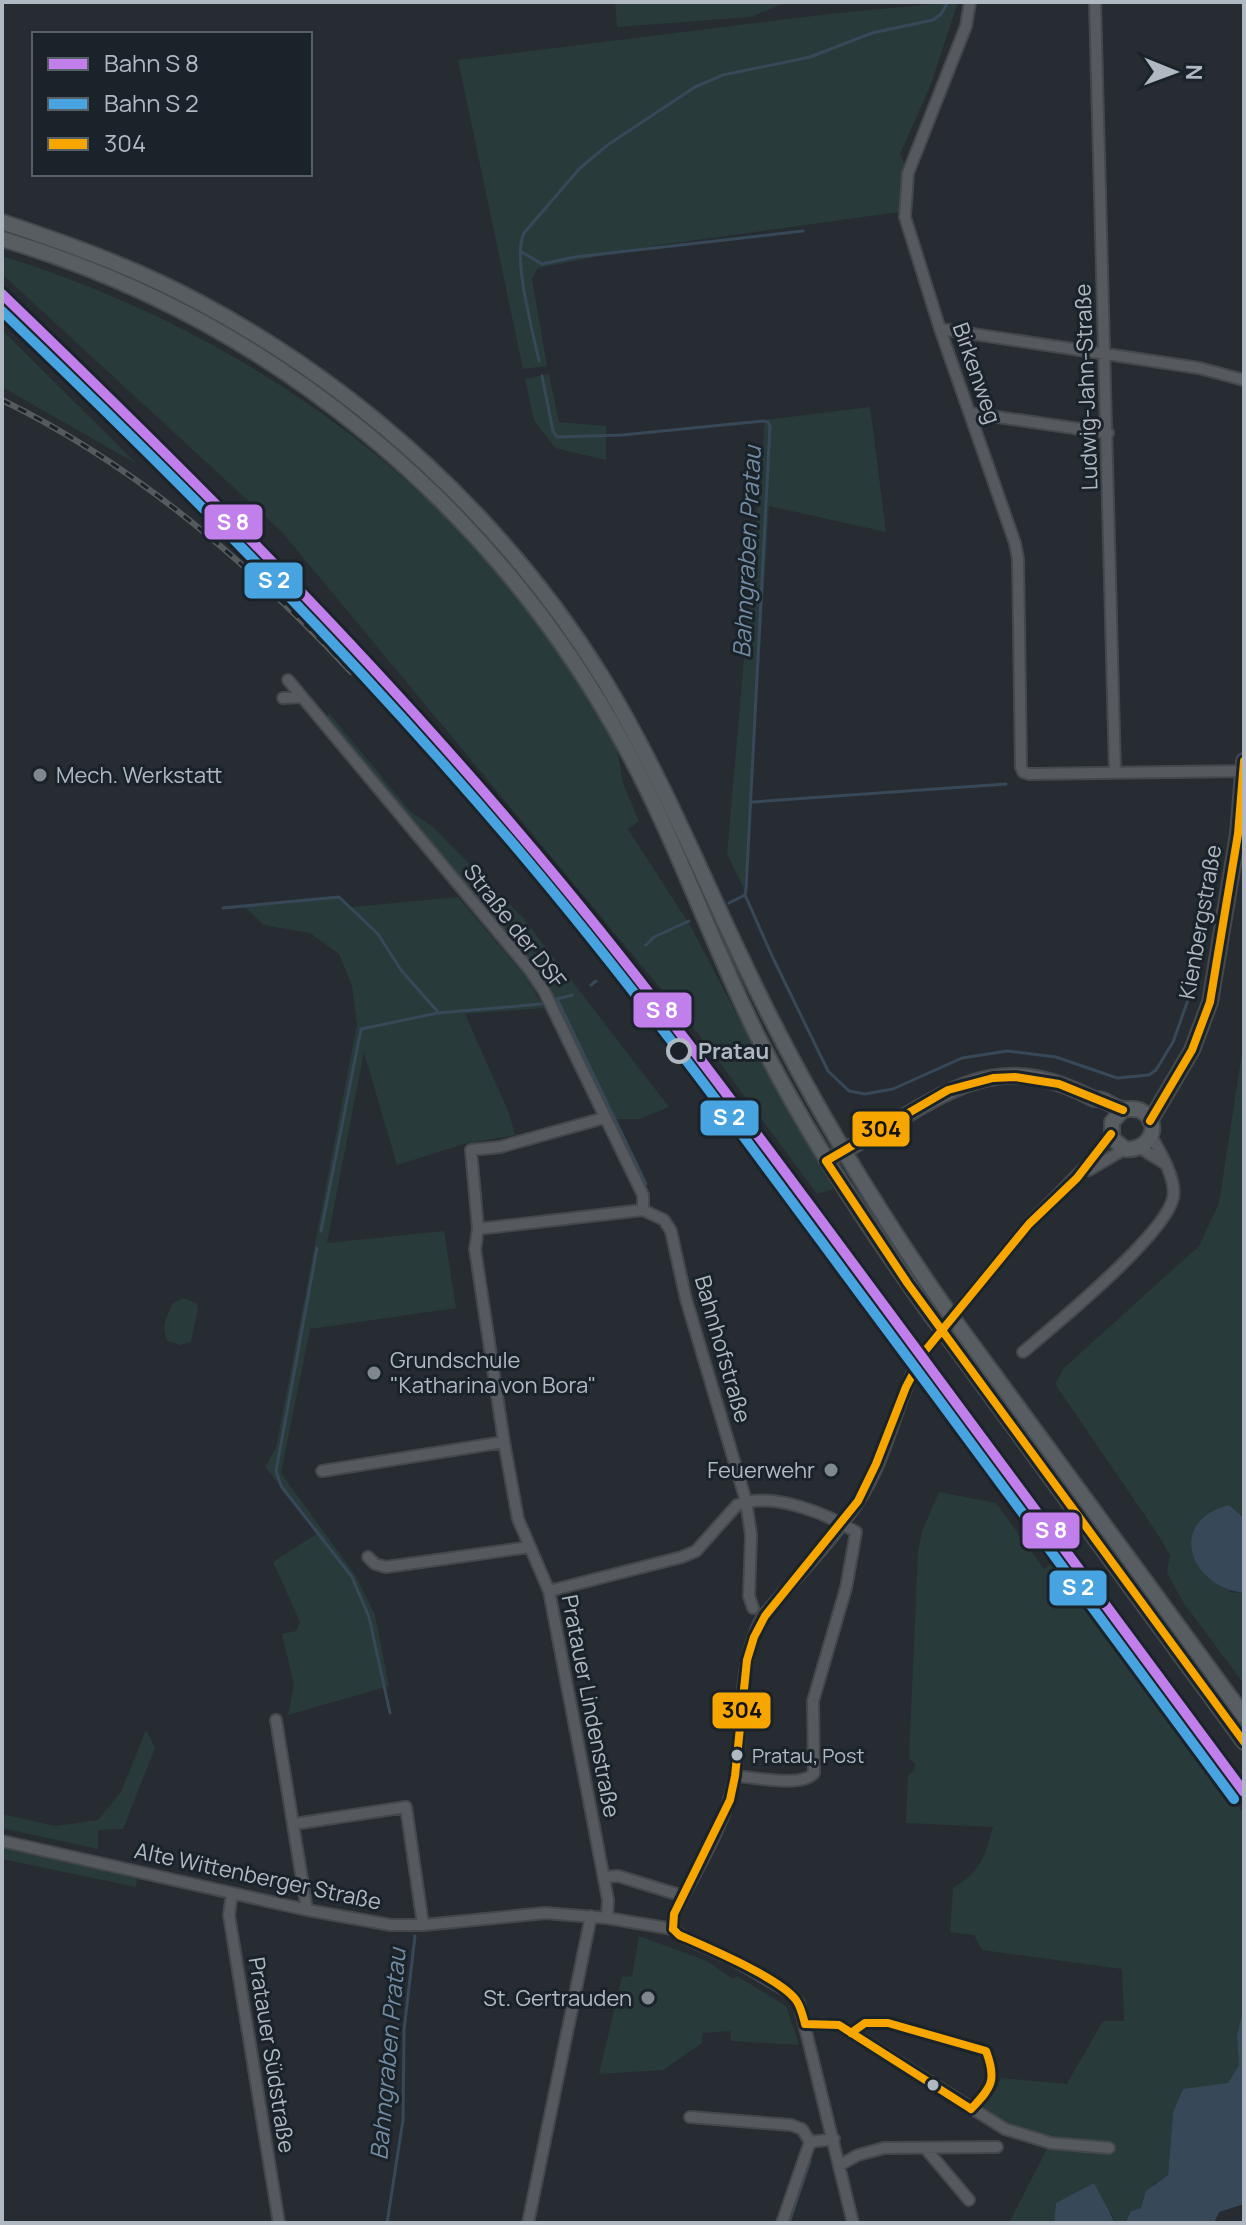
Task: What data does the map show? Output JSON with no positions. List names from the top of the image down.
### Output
{
  "streets": {
    "main road": ["Kienbergstraße"],
    "street": [
      "Birkenweg",
      "Ludwig-Jahn-Straße",
      "Straße der DSF",
      "Bahnhofstraße",
      "Pratauer Lindenstraße",
      "Alte Wittenberger Straße",
      "Pratauer Südstraße"
    ]
  },
  "crossings": [
    ["Birkenweg", "Ludwig-Jahn-Straße"],
    ["Straße der DSF", "Bahnhofstraße"],
    ["Straße der DSF", "Pratauer Lindenstraße"],
    ["Pratauer Lindenstraße", "Alte Wittenberger Straße"],
    ["Alte Wittenberger Straße", "Pratauer Südstraße"]
  ],
  "water": ["Bahngraben Pratau"],
  "places": [
    "Mech. Werkstatt",
    "Pratau",
    "Grundschule \"Katharina von Bora\"",
    "Feuerwehr",
    "Pratau, Post",
    "St. Gertrauden"
  ],
  "lines": ["transit line 304"],
  "legend": ["Bahn S 8", "Bahn S 2", "304"],
  "north": "right"
}
